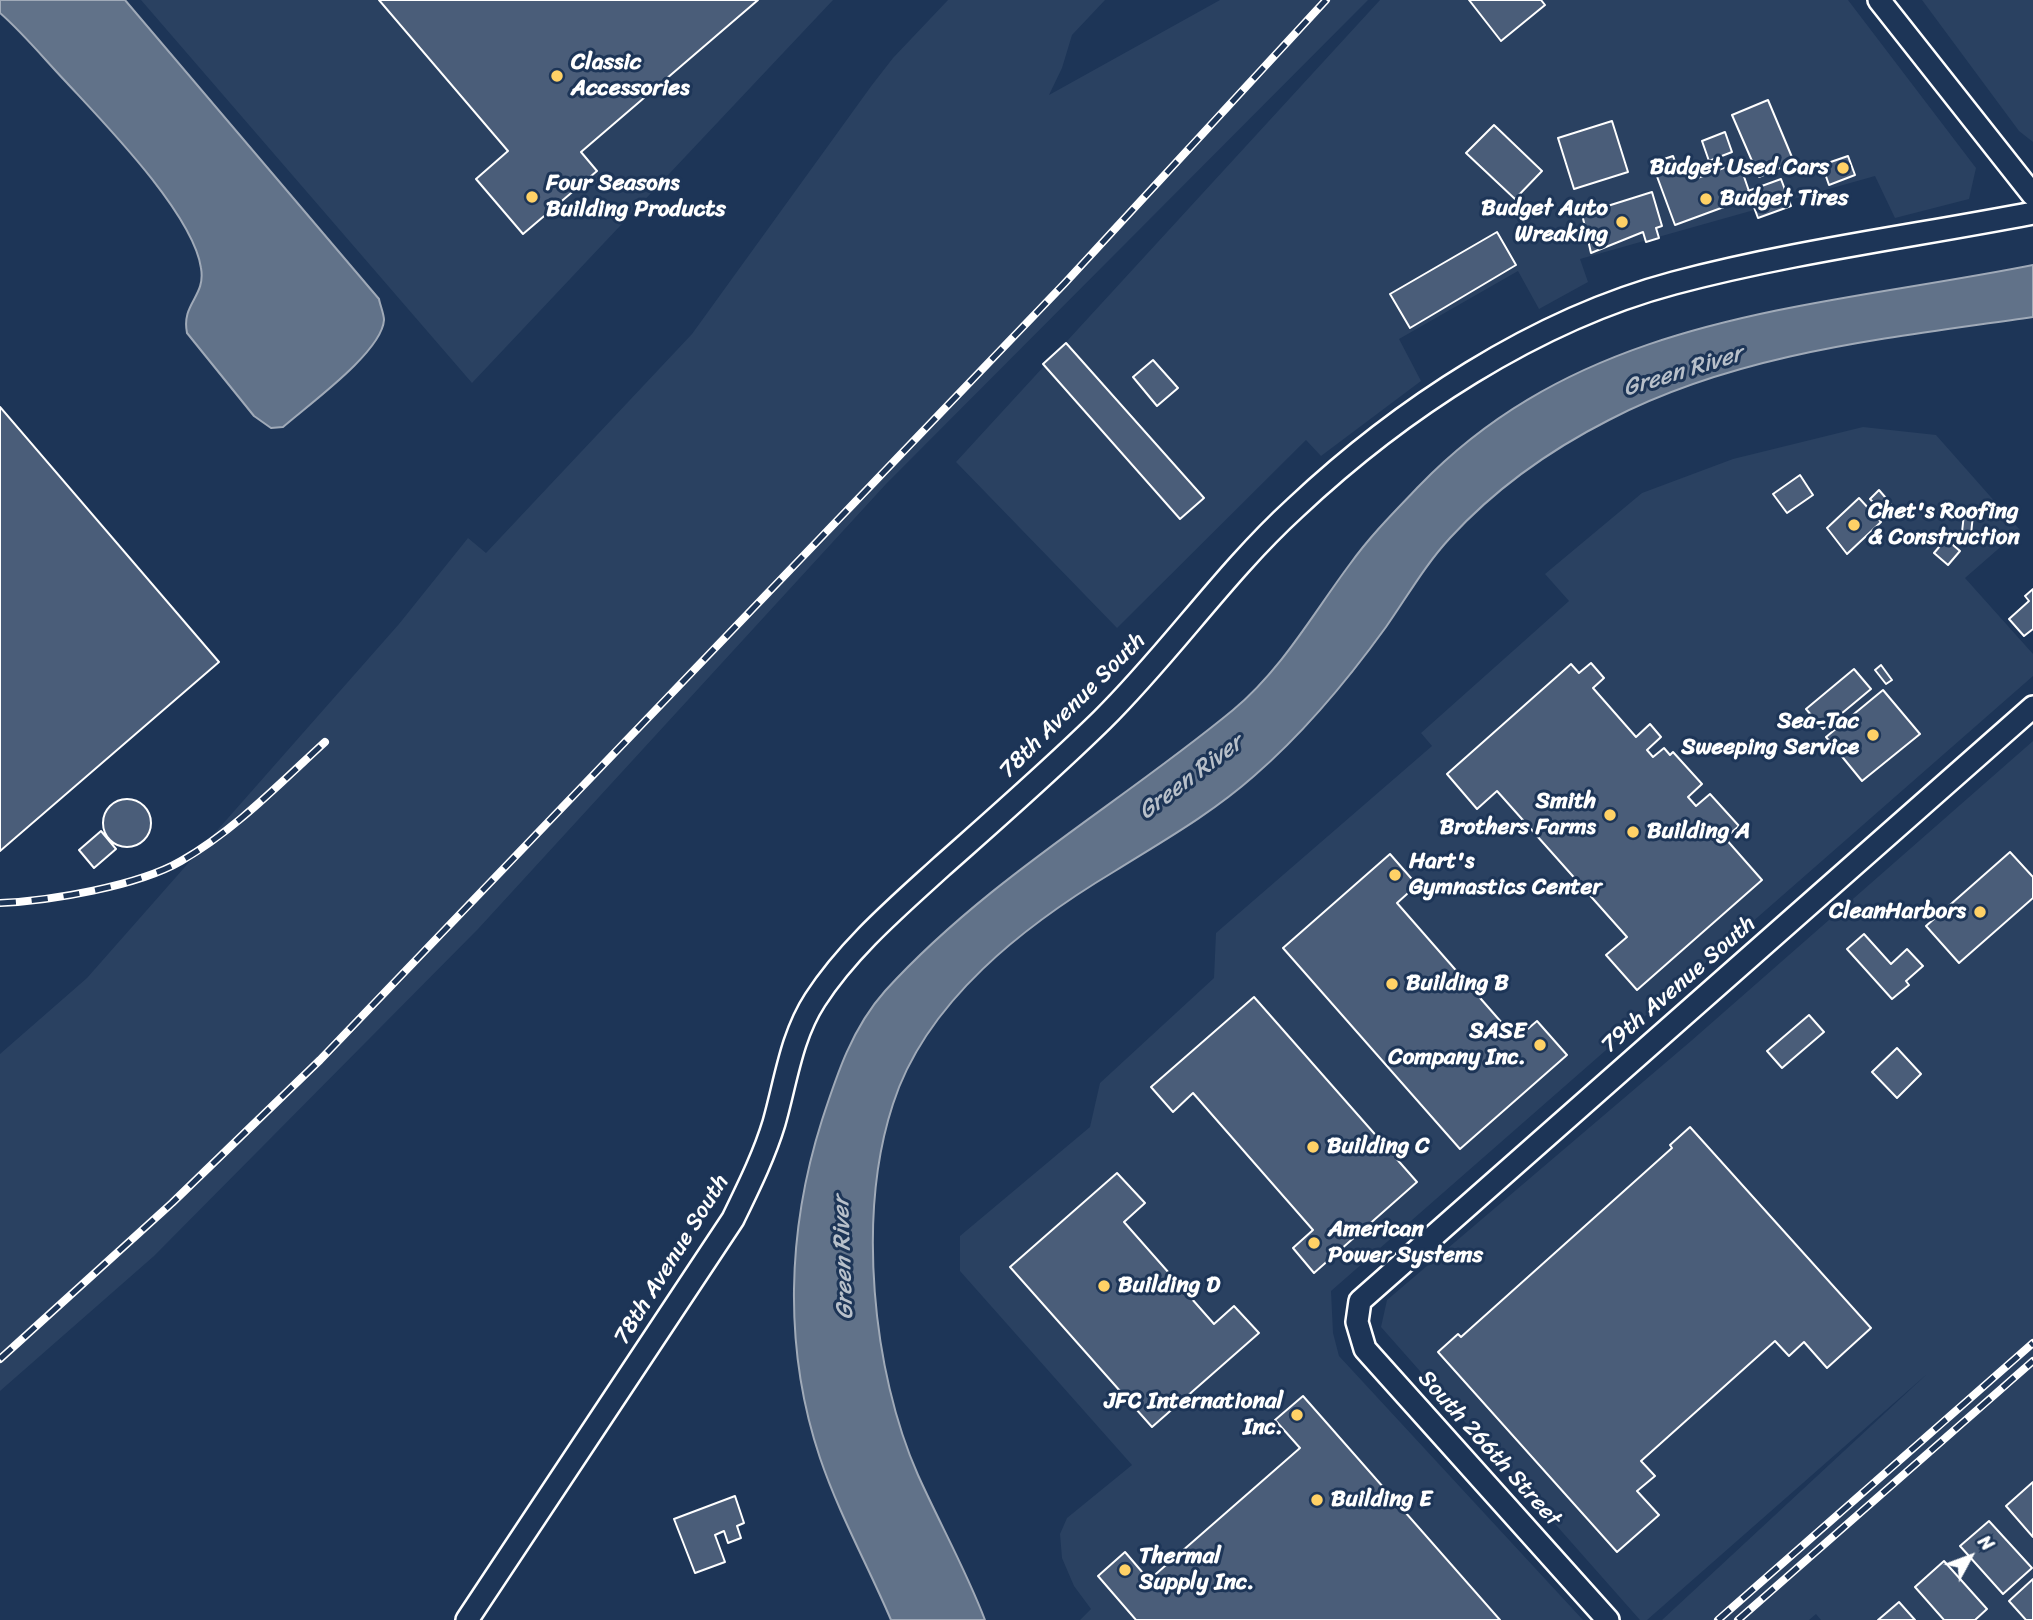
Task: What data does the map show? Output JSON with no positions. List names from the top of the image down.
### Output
{
  "streets": {
    "street": ["78th Avenue South", "79th Avenue South", "South 266th Street"]
  },
  "crossings": [
    ["79th Avenue South", "South 266th Street"]
  ],
  "water": ["Green River"],
  "places": [
    "Classic Accessories",
    "Budget Used Cars",
    "Four Seasons Building Products",
    "Budget Tires",
    "Budget Auto Wreaking",
    "Chet's Roofing & Construction",
    "Sea-Tac Sweeping Service",
    "Smith Brothers Farms",
    "Building A",
    "Hart's Gymnastics Center",
    "CleanHarbors",
    "Building B",
    "SASE Company Inc.",
    "Building C",
    "American Power Systems",
    "Building D",
    "JFC International Inc.",
    "Building E",
    "Thermal Supply Inc."
  ],
  "north": "top right"
}
